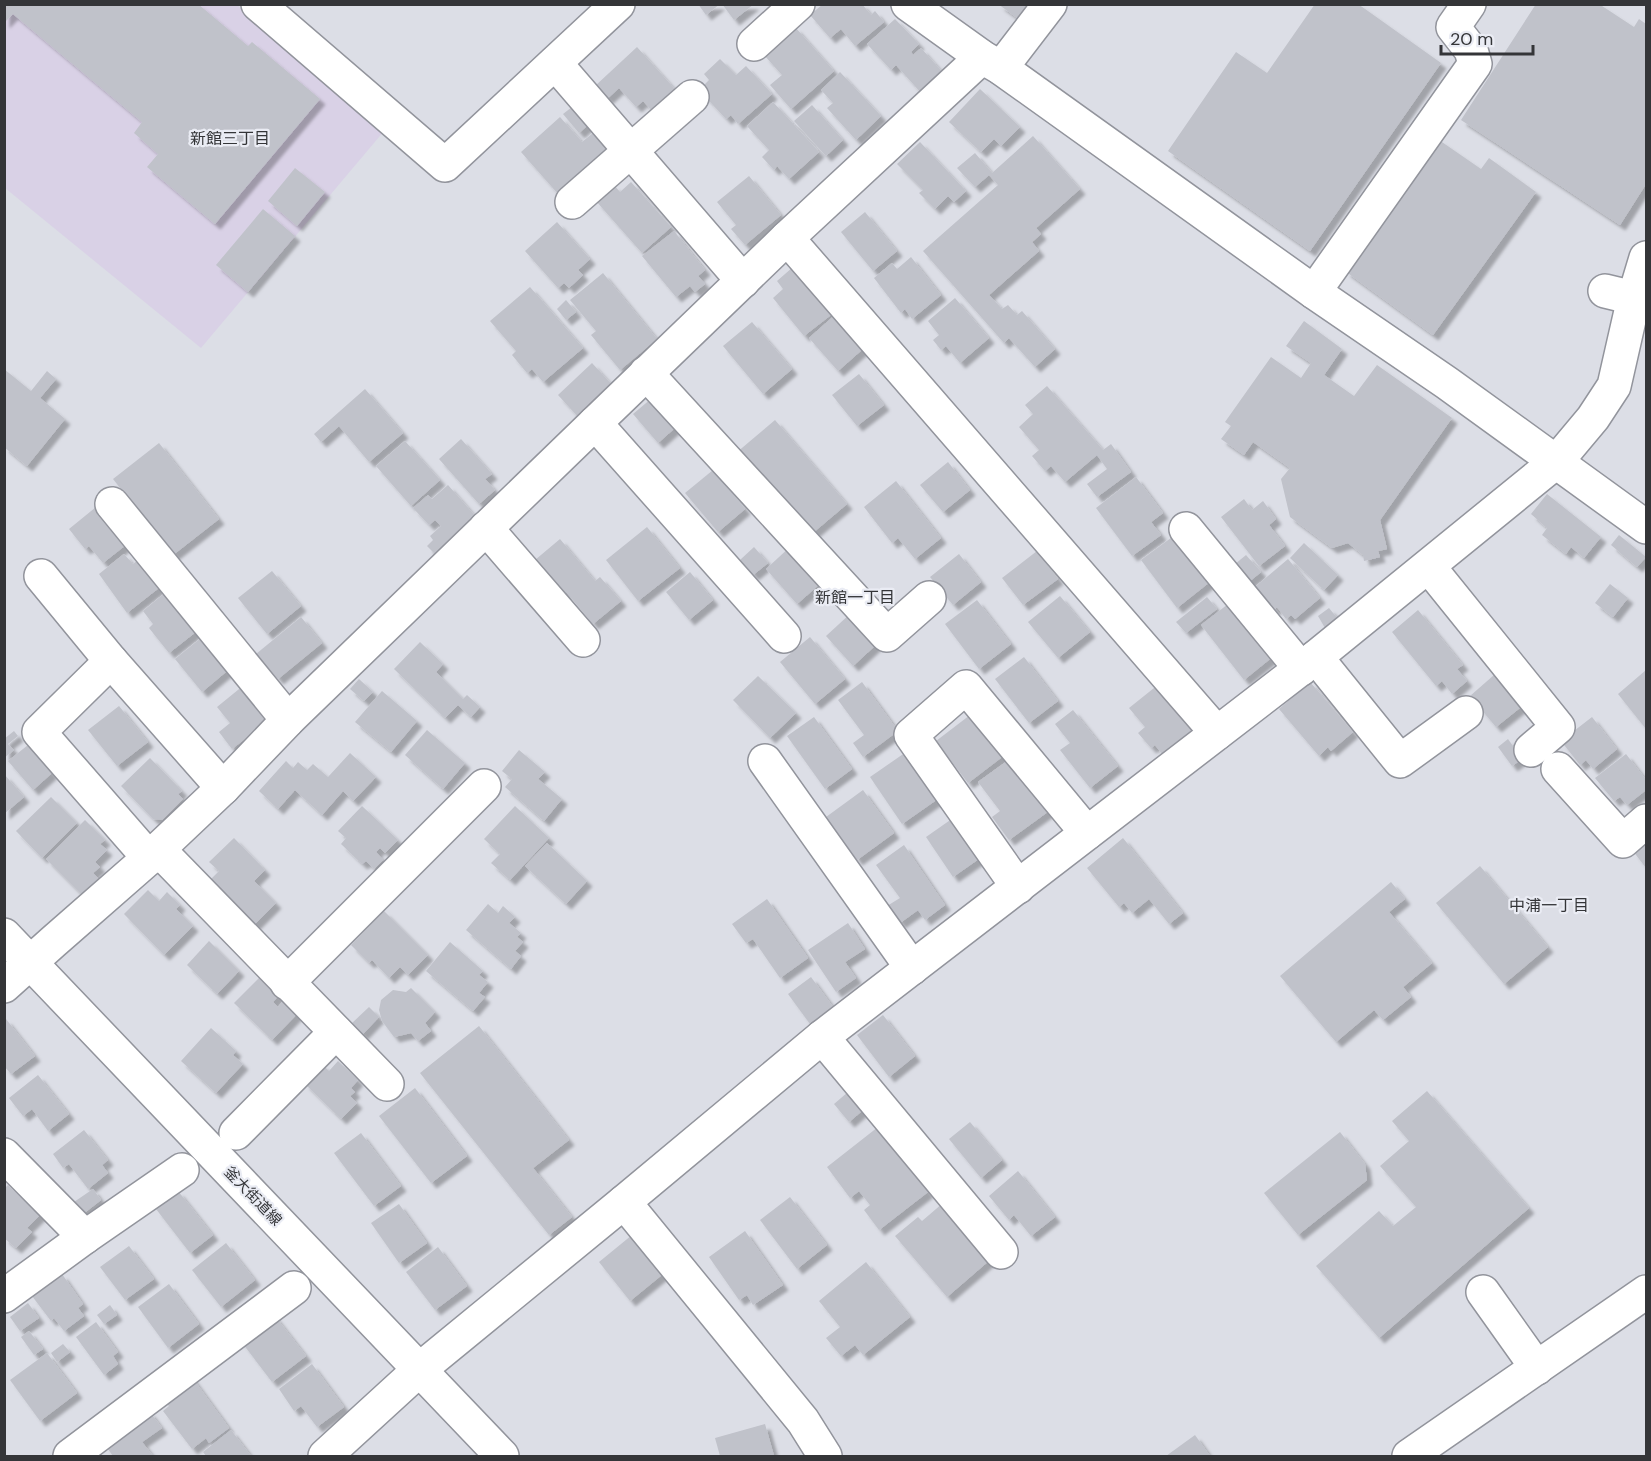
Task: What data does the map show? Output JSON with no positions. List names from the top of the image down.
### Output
{
  "streets": {
    "street": ["釜大街道線"]
  },
  "districts": ["新館三丁目", "新館一丁目", "中浦一丁目"],
  "scale_bar": "20 m"
}
